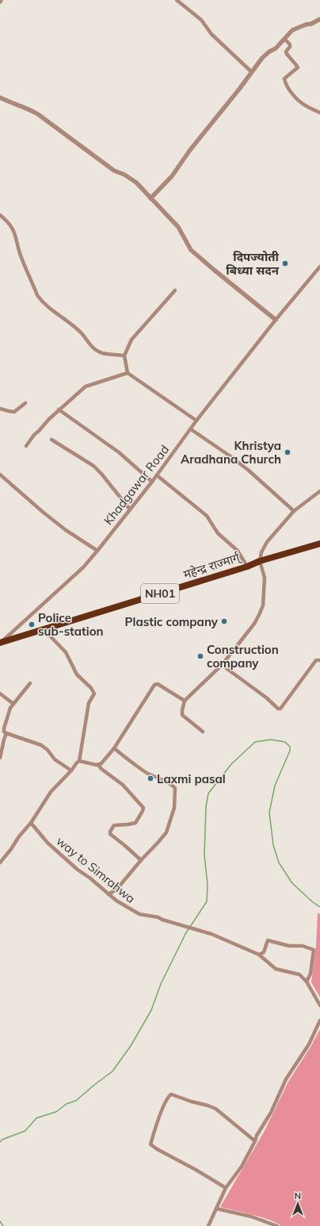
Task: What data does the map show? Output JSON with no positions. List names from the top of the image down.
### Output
{
  "streets": {
    "highway": ["महेन्द्र राज्मार्ग्", "NH01"],
    "street": ["Khadgawar Road", "way to Simrahwa"]
  },
  "crossings": [
    ["Khadgawar Road", "महेन्द्र राज्मार्ग्"]
  ],
  "places": [
    "दिपज्योती बिध्या सदन",
    "Khristya Aradhana Church",
    "Plastic company",
    "Police sub-station",
    "Construction company",
    "Laxmi pasal"
  ],
  "north": "top"
}
